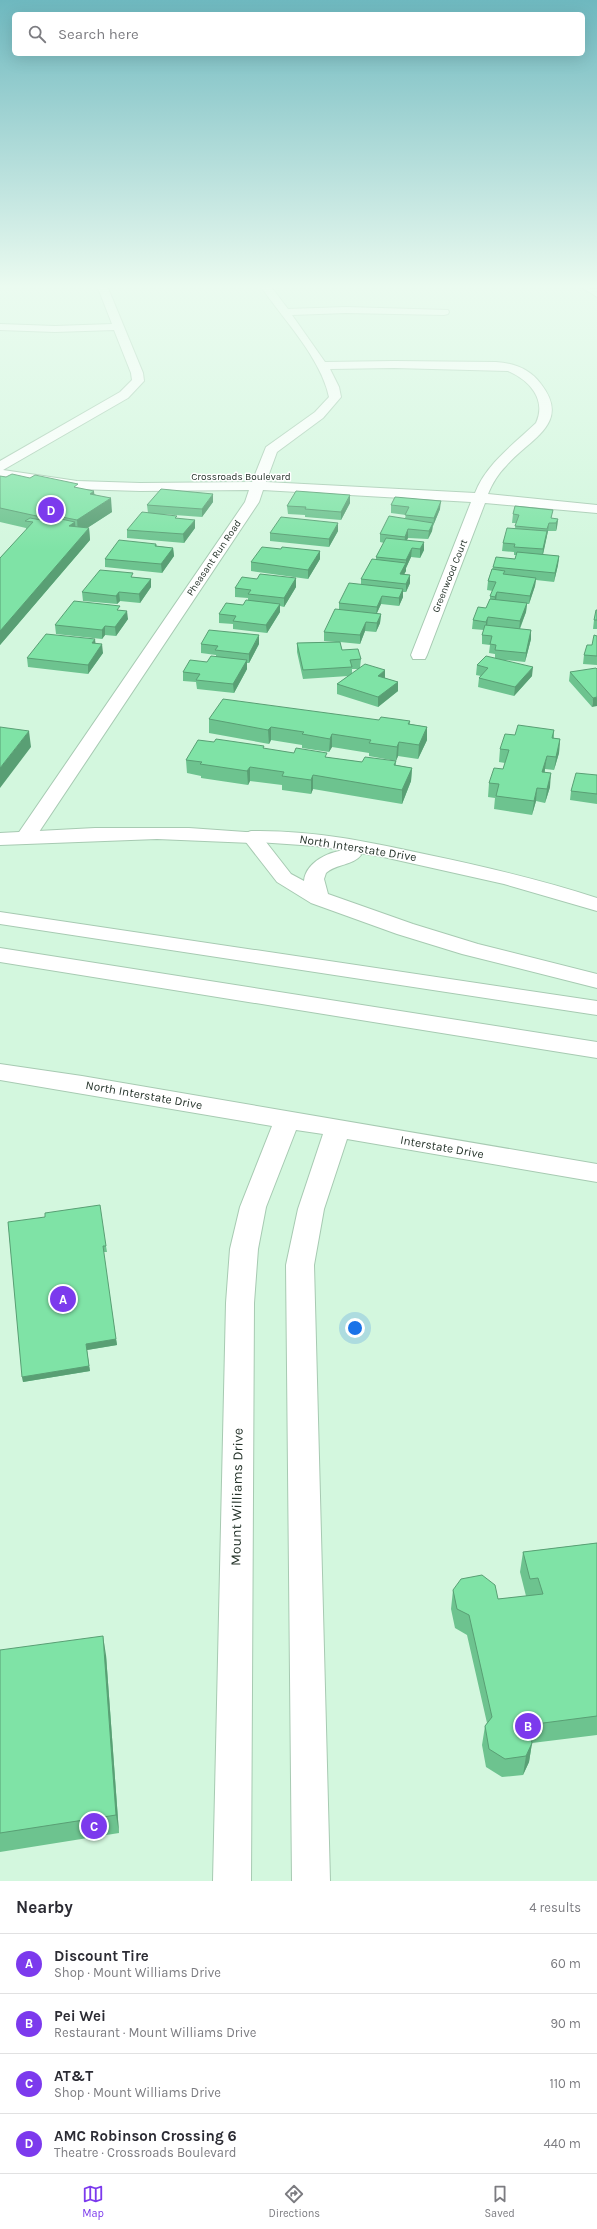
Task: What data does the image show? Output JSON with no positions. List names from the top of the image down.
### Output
{
  "streets": {
    "main road": [
      "Crossroads Boulevard",
      "Pheasant Run Road",
      "Greenwood Court",
      "North Interstate Drive",
      "Interstate Drive",
      "Mount Williams Drive"
    ]
  },
  "crossings": [
    ["Crossroads Boulevard", "Pheasant Run Road"],
    ["Crossroads Boulevard", "Greenwood Court"],
    ["Pheasant Run Road", "North Interstate Drive"],
    ["North Interstate Drive", "Interstate Drive"],
    ["North Interstate Drive", "Mount Williams Drive"],
    ["Interstate Drive", "Mount Williams Drive"]
  ],
  "page": {
    "search": "Search here",
    "pins": [
      "D",
      "A",
      "B",
      "C"
    ],
    "heading": ["Nearby", "4 results"],
    "list": [
      {
        "mark": "A",
        "name": "Discount Tire",
        "note": "Shop · Mount Williams Drive",
        "value": "60 m"
      },
      {
        "mark": "B",
        "name": "Pei Wei",
        "note": "Restaurant · Mount Williams Drive",
        "value": "90 m"
      },
      {
        "mark": "C",
        "name": "AT&T",
        "note": "Shop · Mount Williams Drive",
        "value": "110 m"
      },
      {
        "mark": "D",
        "name": "AMC Robinson Crossing 6",
        "note": "Theatre · Crossroads Boulevard",
        "value": "440 m"
      }
    ],
    "nav": ["Map", "Directions", "Saved"]
  }
}
